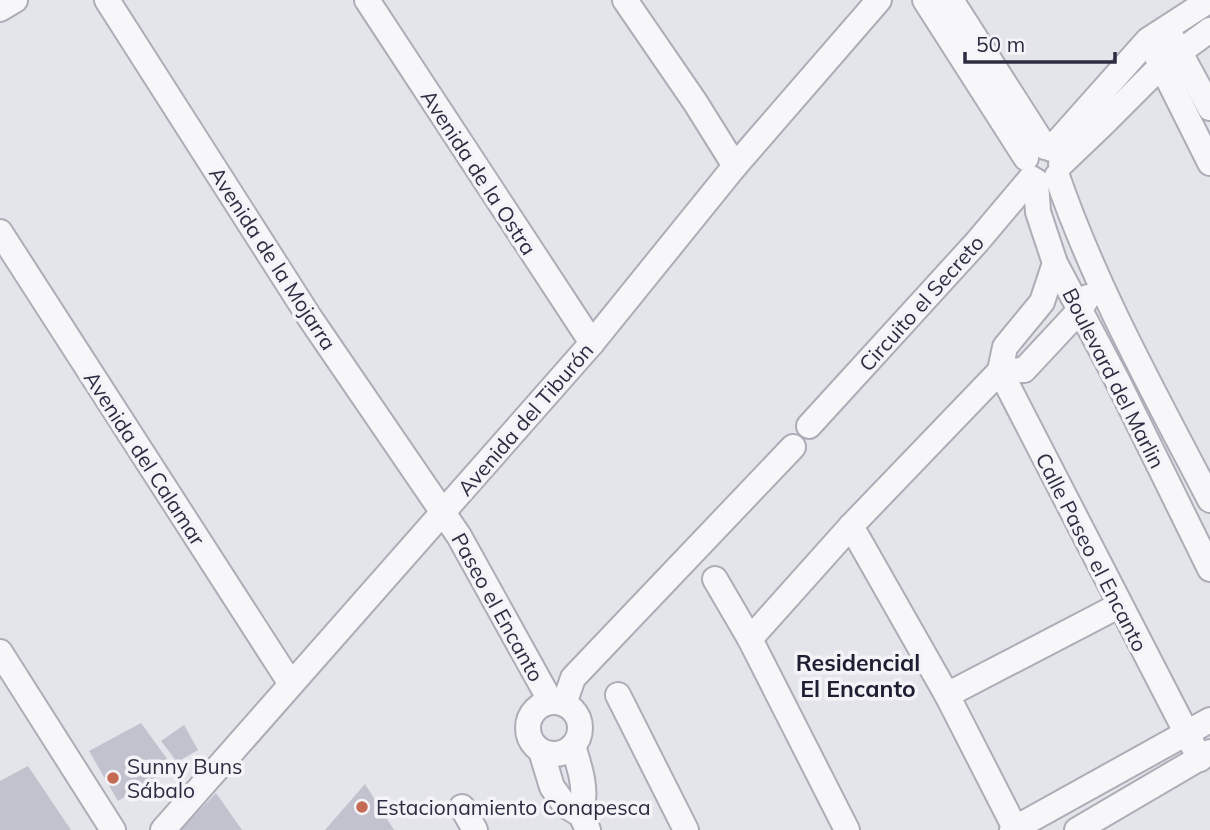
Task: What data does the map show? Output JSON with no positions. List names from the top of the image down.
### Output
{
  "streets": {
    "street": [
      "Avenida de la Ostra",
      "Avenida de la Mojarra",
      "Circuito el Secreto",
      "Boulevard del Marlin",
      "Avenida del Tiburón",
      "Avenida del Calamar",
      "Calle Paseo el Encanto",
      "Paseo el Encanto"
    ]
  },
  "crossings": [
    ["Avenida de la Ostra", "Avenida del Tiburón"],
    ["Avenida de la Mojarra", "Avenida del Tiburón"],
    ["Avenida de la Mojarra", "Paseo el Encanto"],
    ["Circuito el Secreto", "Boulevard del Marlin"],
    ["Avenida del Tiburón", "Avenida del Calamar"],
    ["Avenida del Tiburón", "Paseo el Encanto"]
  ],
  "districts": ["Residencial El Encanto"],
  "places": ["Sunny Buns Sábalo", "Estacionamiento Conapesca"],
  "scale_bar": "50 m"
}
